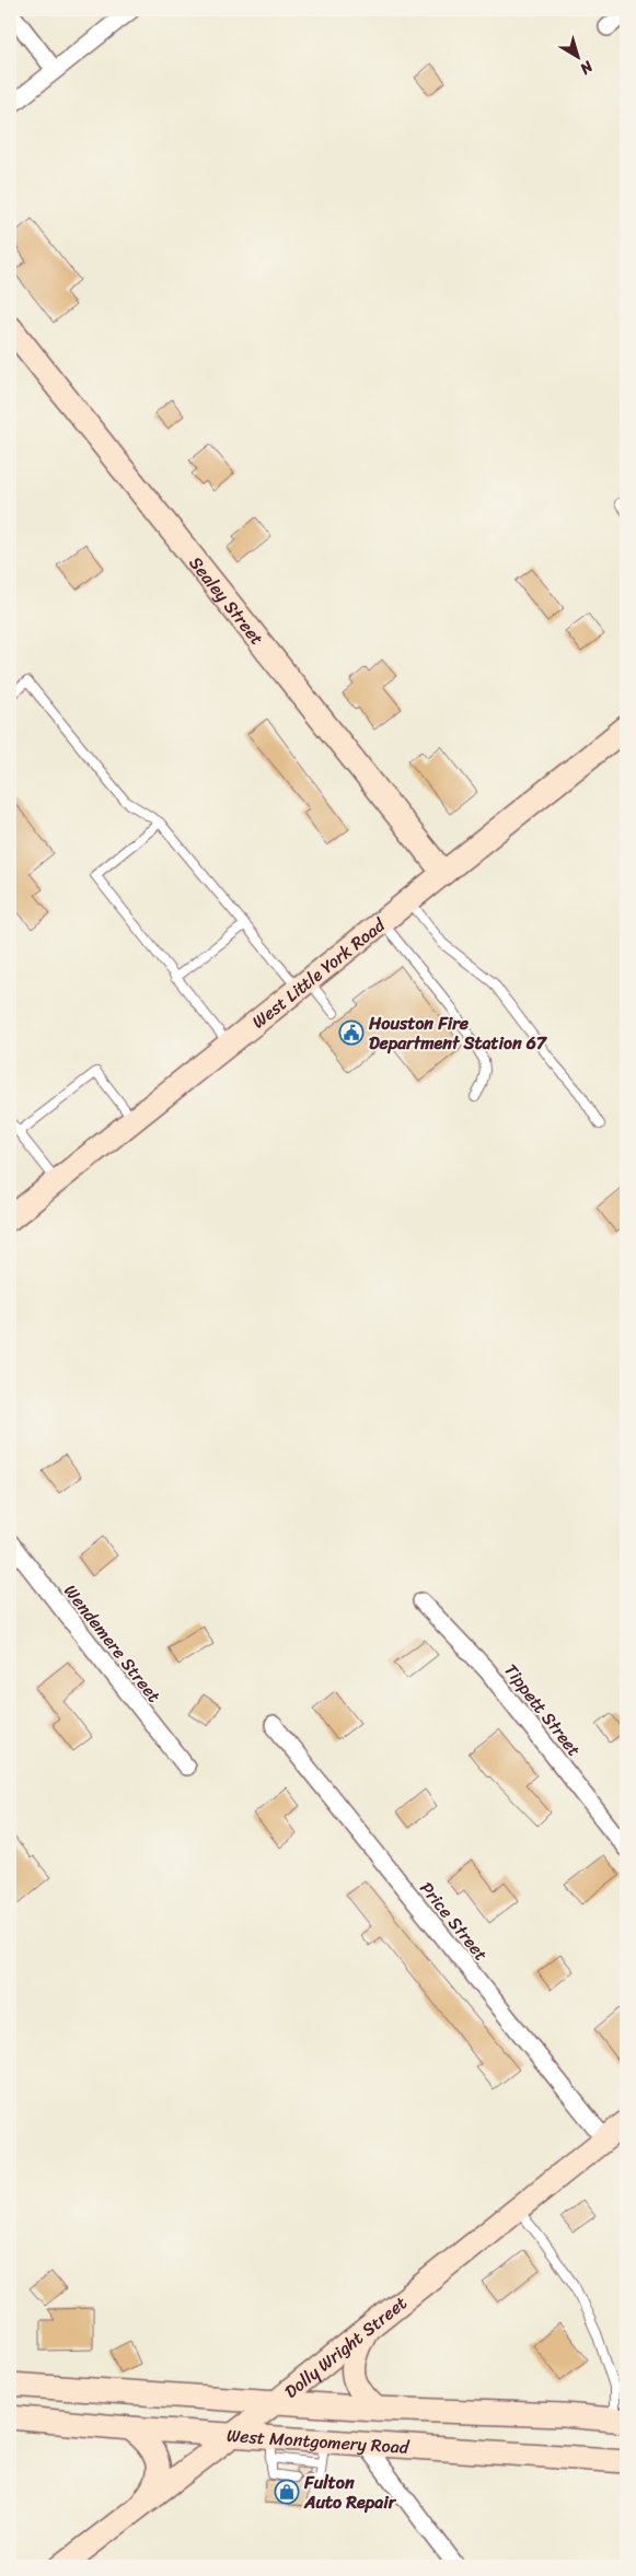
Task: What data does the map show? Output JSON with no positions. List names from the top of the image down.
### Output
{
  "streets": {
    "street": [
      "Sealey Street",
      "West Little York Road",
      "Wendemere Street",
      "Tippett Street",
      "Price Street",
      "Dolly Wright Street",
      "West Montgomery Road"
    ]
  },
  "crossings": [
    ["Sealey Street", "West Little York Road"],
    ["Price Street", "Dolly Wright Street"],
    ["Dolly Wright Street", "West Montgomery Road"]
  ],
  "places": {
    "public building": ["Houston Fire Department Station 67"],
    "shop": ["Fulton Auto Repair"]
  },
  "north": "bottom right"
}
